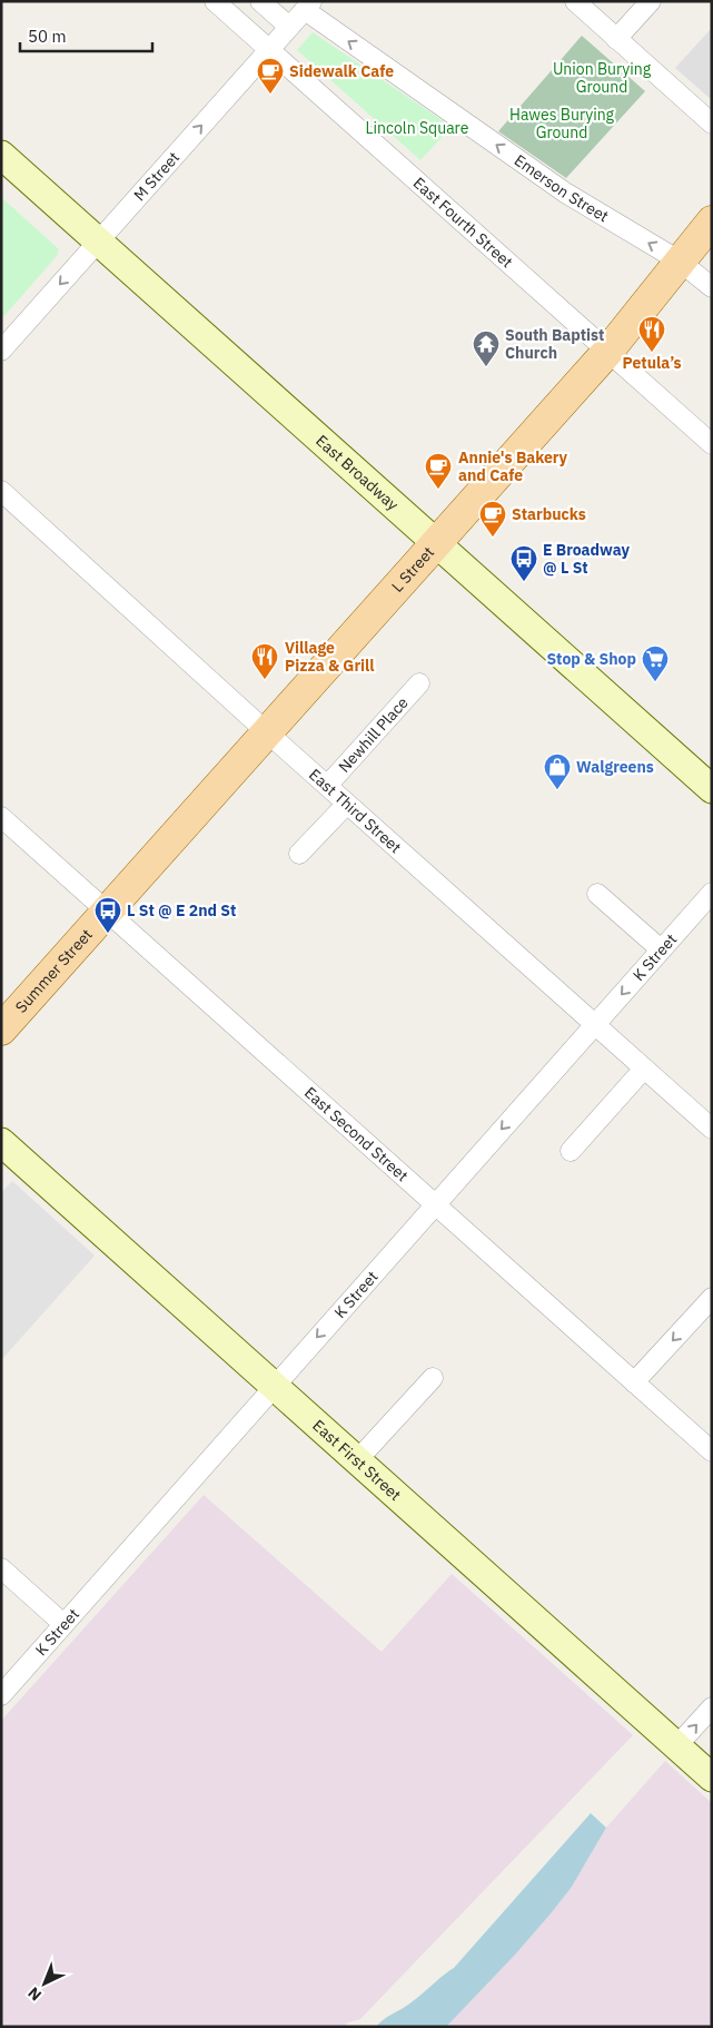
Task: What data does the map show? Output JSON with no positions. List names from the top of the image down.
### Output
{
  "streets": {
    "main road": [
      "East Broadway",
      "L Street",
      "Summer Street",
      "East First Street"
    ],
    "street": [
      "M Street",
      "Emerson Street",
      "East Fourth Street",
      "Newhill Place",
      "East Third Street",
      "K Street",
      "East Second Street"
    ]
  },
  "crossings": [
    ["M Street", "Emerson Street"],
    ["M Street", "East Fourth Street"],
    ["M Street", "East Broadway"],
    ["Emerson Street", "L Street"],
    ["East Fourth Street", "L Street"],
    ["East Broadway", "L Street"],
    ["L Street", "East Third Street"],
    ["L Street", "Summer Street"],
    ["L Street", "East Second Street"],
    ["Newhill Place", "East Third Street"],
    ["East Third Street", "K Street"],
    ["K Street", "East Second Street"],
    ["K Street", "East First Street"],
    ["Summer Street", "East Second Street"]
  ],
  "parks": ["Union Burying Ground", "Hawes Burying Ground", "Lincoln Square"],
  "places": {
    "cafe": ["Sidewalk Cafe", "Annie's Bakery and Cafe", "Starbucks"],
    "restaurant": ["Petula’s", "Village Pizza & Grill"],
    "temple": ["South Baptist Church"],
    "bus stop": ["E Broadway @ L St", "L St @ E 2nd St"],
    "supermarket": ["Stop & Shop"],
    "shop": ["Walgreens"]
  },
  "scale_bar": "50 m",
  "north": "bottom left"
}
